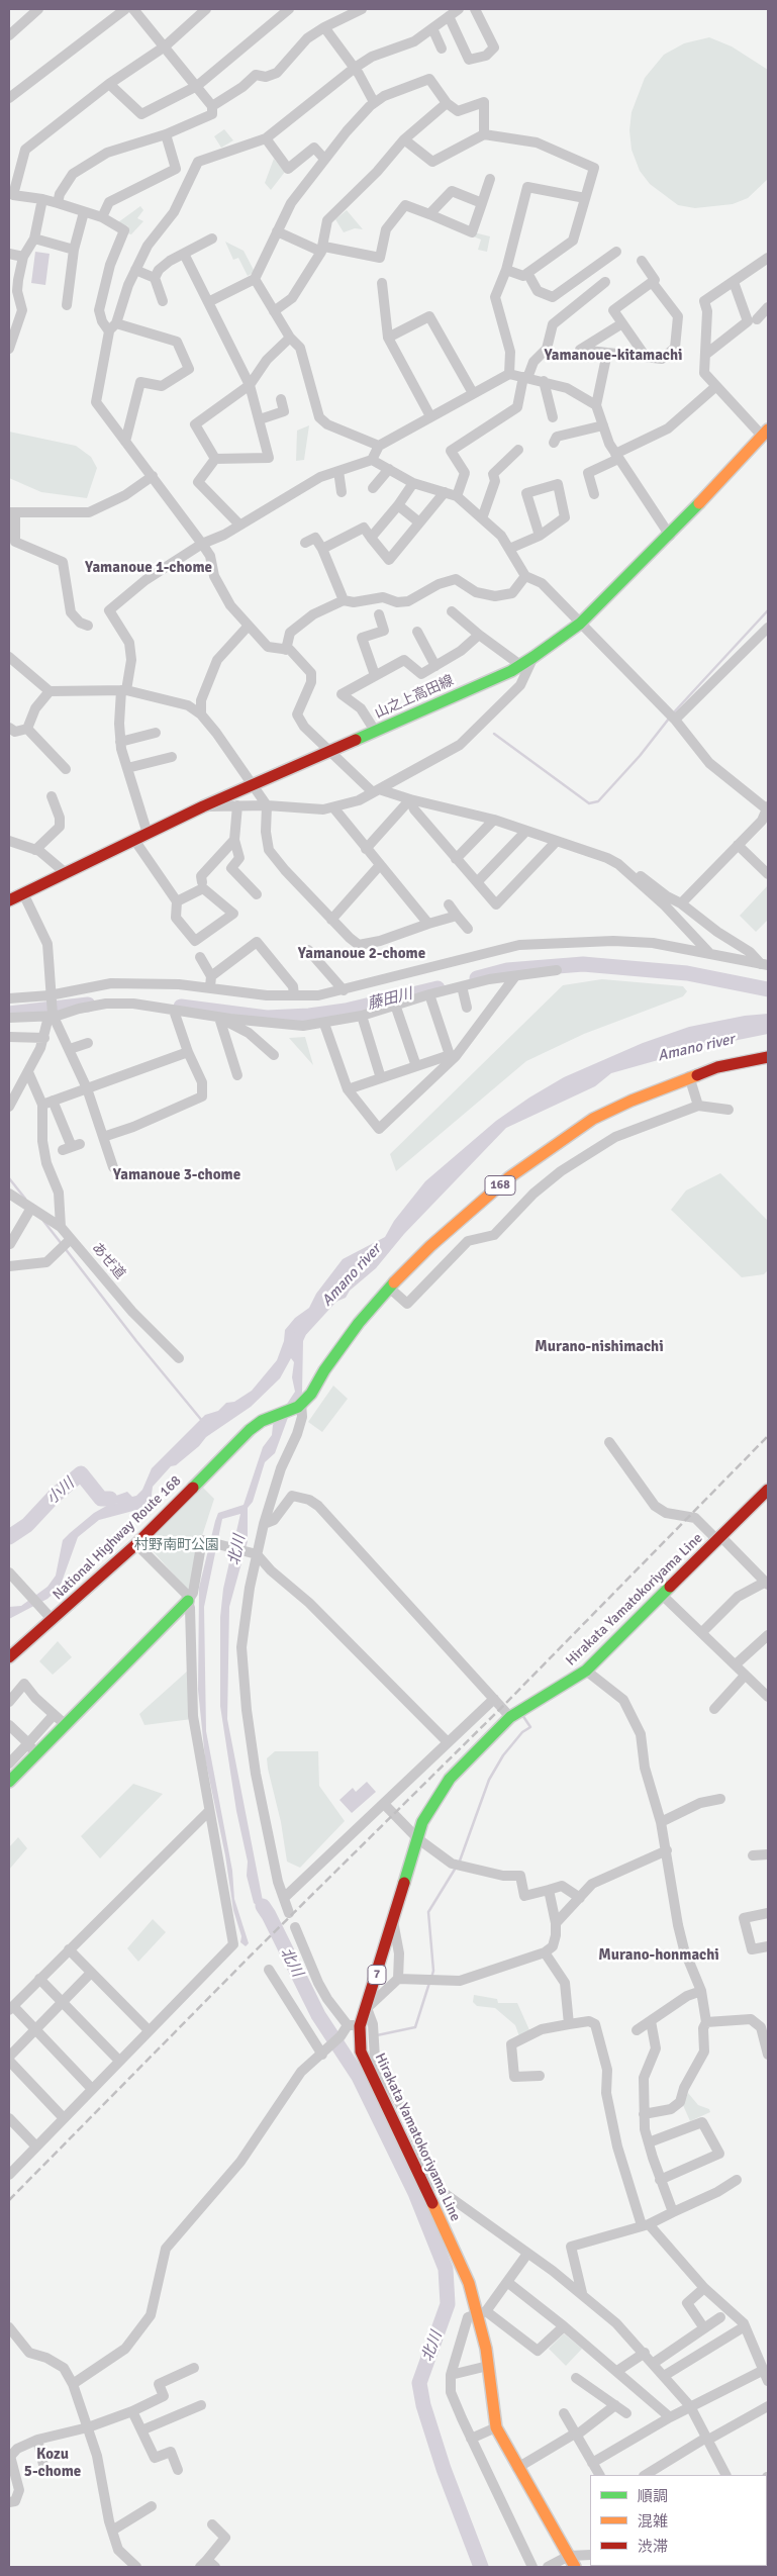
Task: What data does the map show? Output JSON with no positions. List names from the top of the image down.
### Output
{
  "streets": {
    "main road": [
      "山之上高田線",
      "168",
      "National Highway Route 168",
      "Hirakata Yamatokoriyama Line",
      "7"
    ],
    "street": ["あぜ道"]
  },
  "districts": [
    "Yamanoue-kitamachi",
    "Yamanoue 1-chome",
    "Yamanoue 2-chome",
    "Yamanoue 3-chome",
    "Murano-nishimachi",
    "Murano-honmachi",
    "Kozu 5-chome"
  ],
  "water": [
    "藤田川",
    "Amano river",
    "小川",
    "北川"
  ],
  "parks": ["村野南町公園"],
  "legend": ["順調", "混雑", "渋滞"]
}
